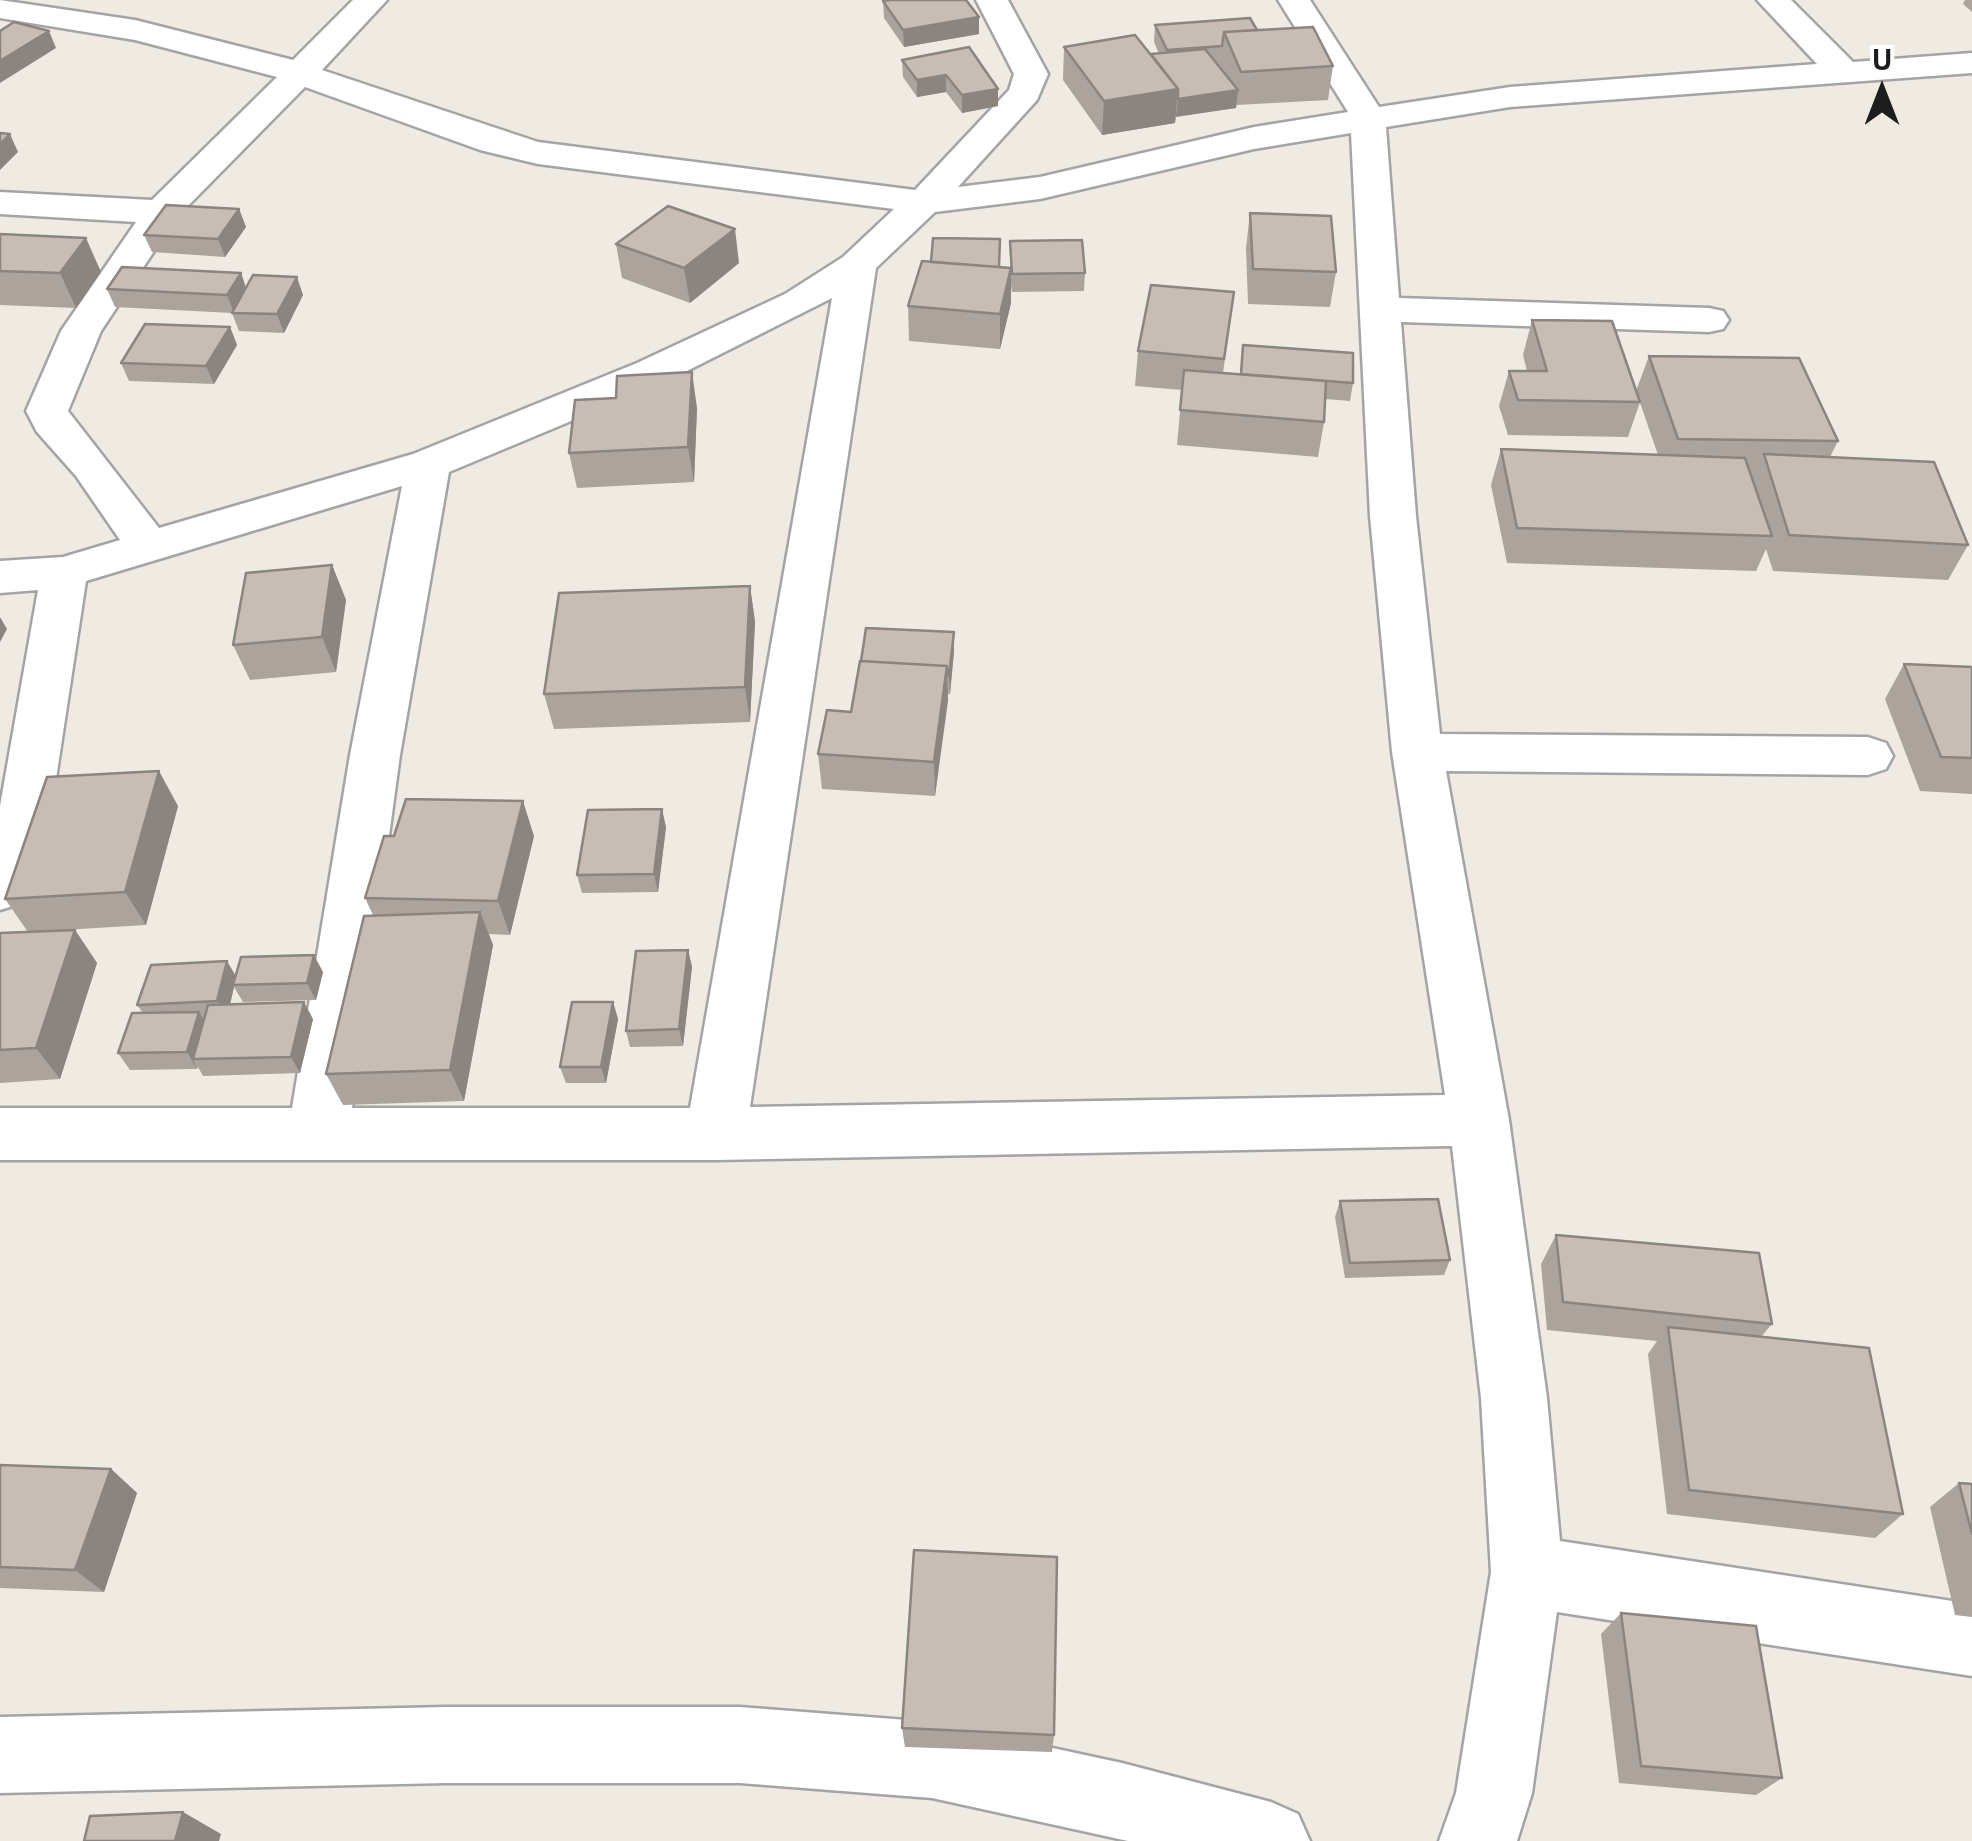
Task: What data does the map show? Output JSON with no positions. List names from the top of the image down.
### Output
{
  "north": "top"
}
